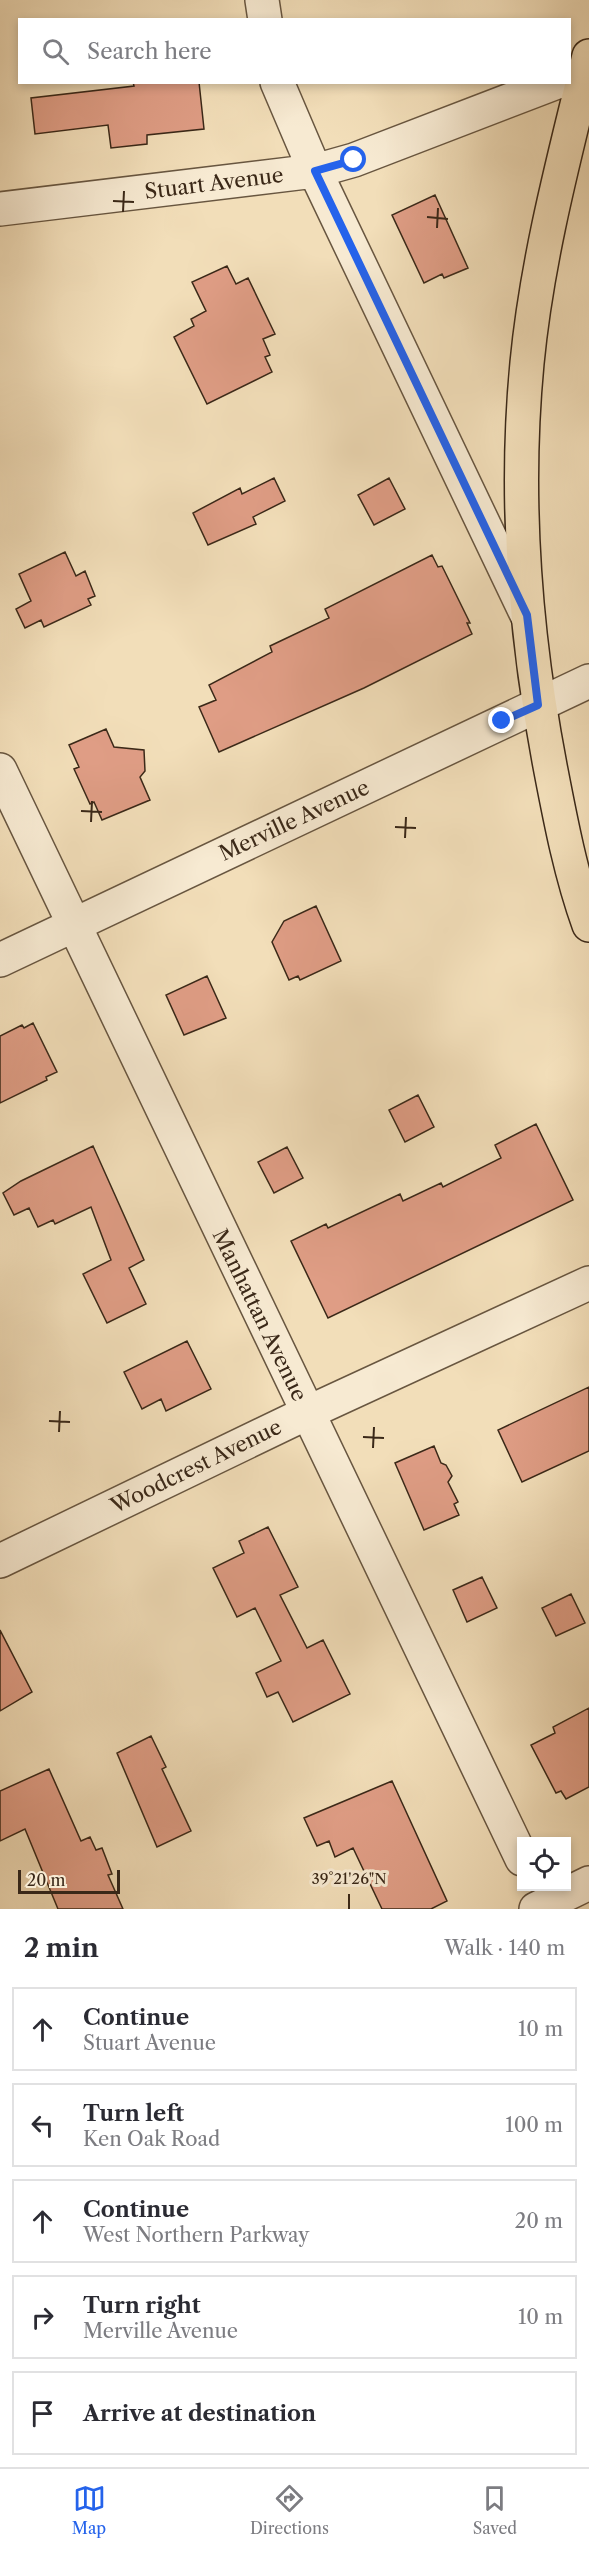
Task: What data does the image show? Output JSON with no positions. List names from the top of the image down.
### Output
{
  "streets": {
    "street": [
      "Stuart Avenue",
      "Merville Avenue",
      "Manhattan Avenue",
      "Woodcrest Avenue"
    ]
  },
  "crossings": [
    ["Merville Avenue", "Manhattan Avenue"],
    ["Manhattan Avenue", "Woodcrest Avenue"]
  ],
  "scale_bar": "20 m",
  "page": {
    "search": "Search here",
    "scale": "20 m",
    "heading": ["2 min", "Walk · 140 m"],
    "list": [
      ["Continue", "Stuart Avenue", "10 m"],
      ["Turn left", "Ken Oak Road", "100 m"],
      ["Continue", "West Northern Parkway", "20 m"],
      ["Turn right", "Merville Avenue", "10 m"],
      "Arrive at destination"
    ],
    "nav": ["Map", "Directions", "Saved"]
  },
  "coordinates": ["39°21'26\"N"]
}
